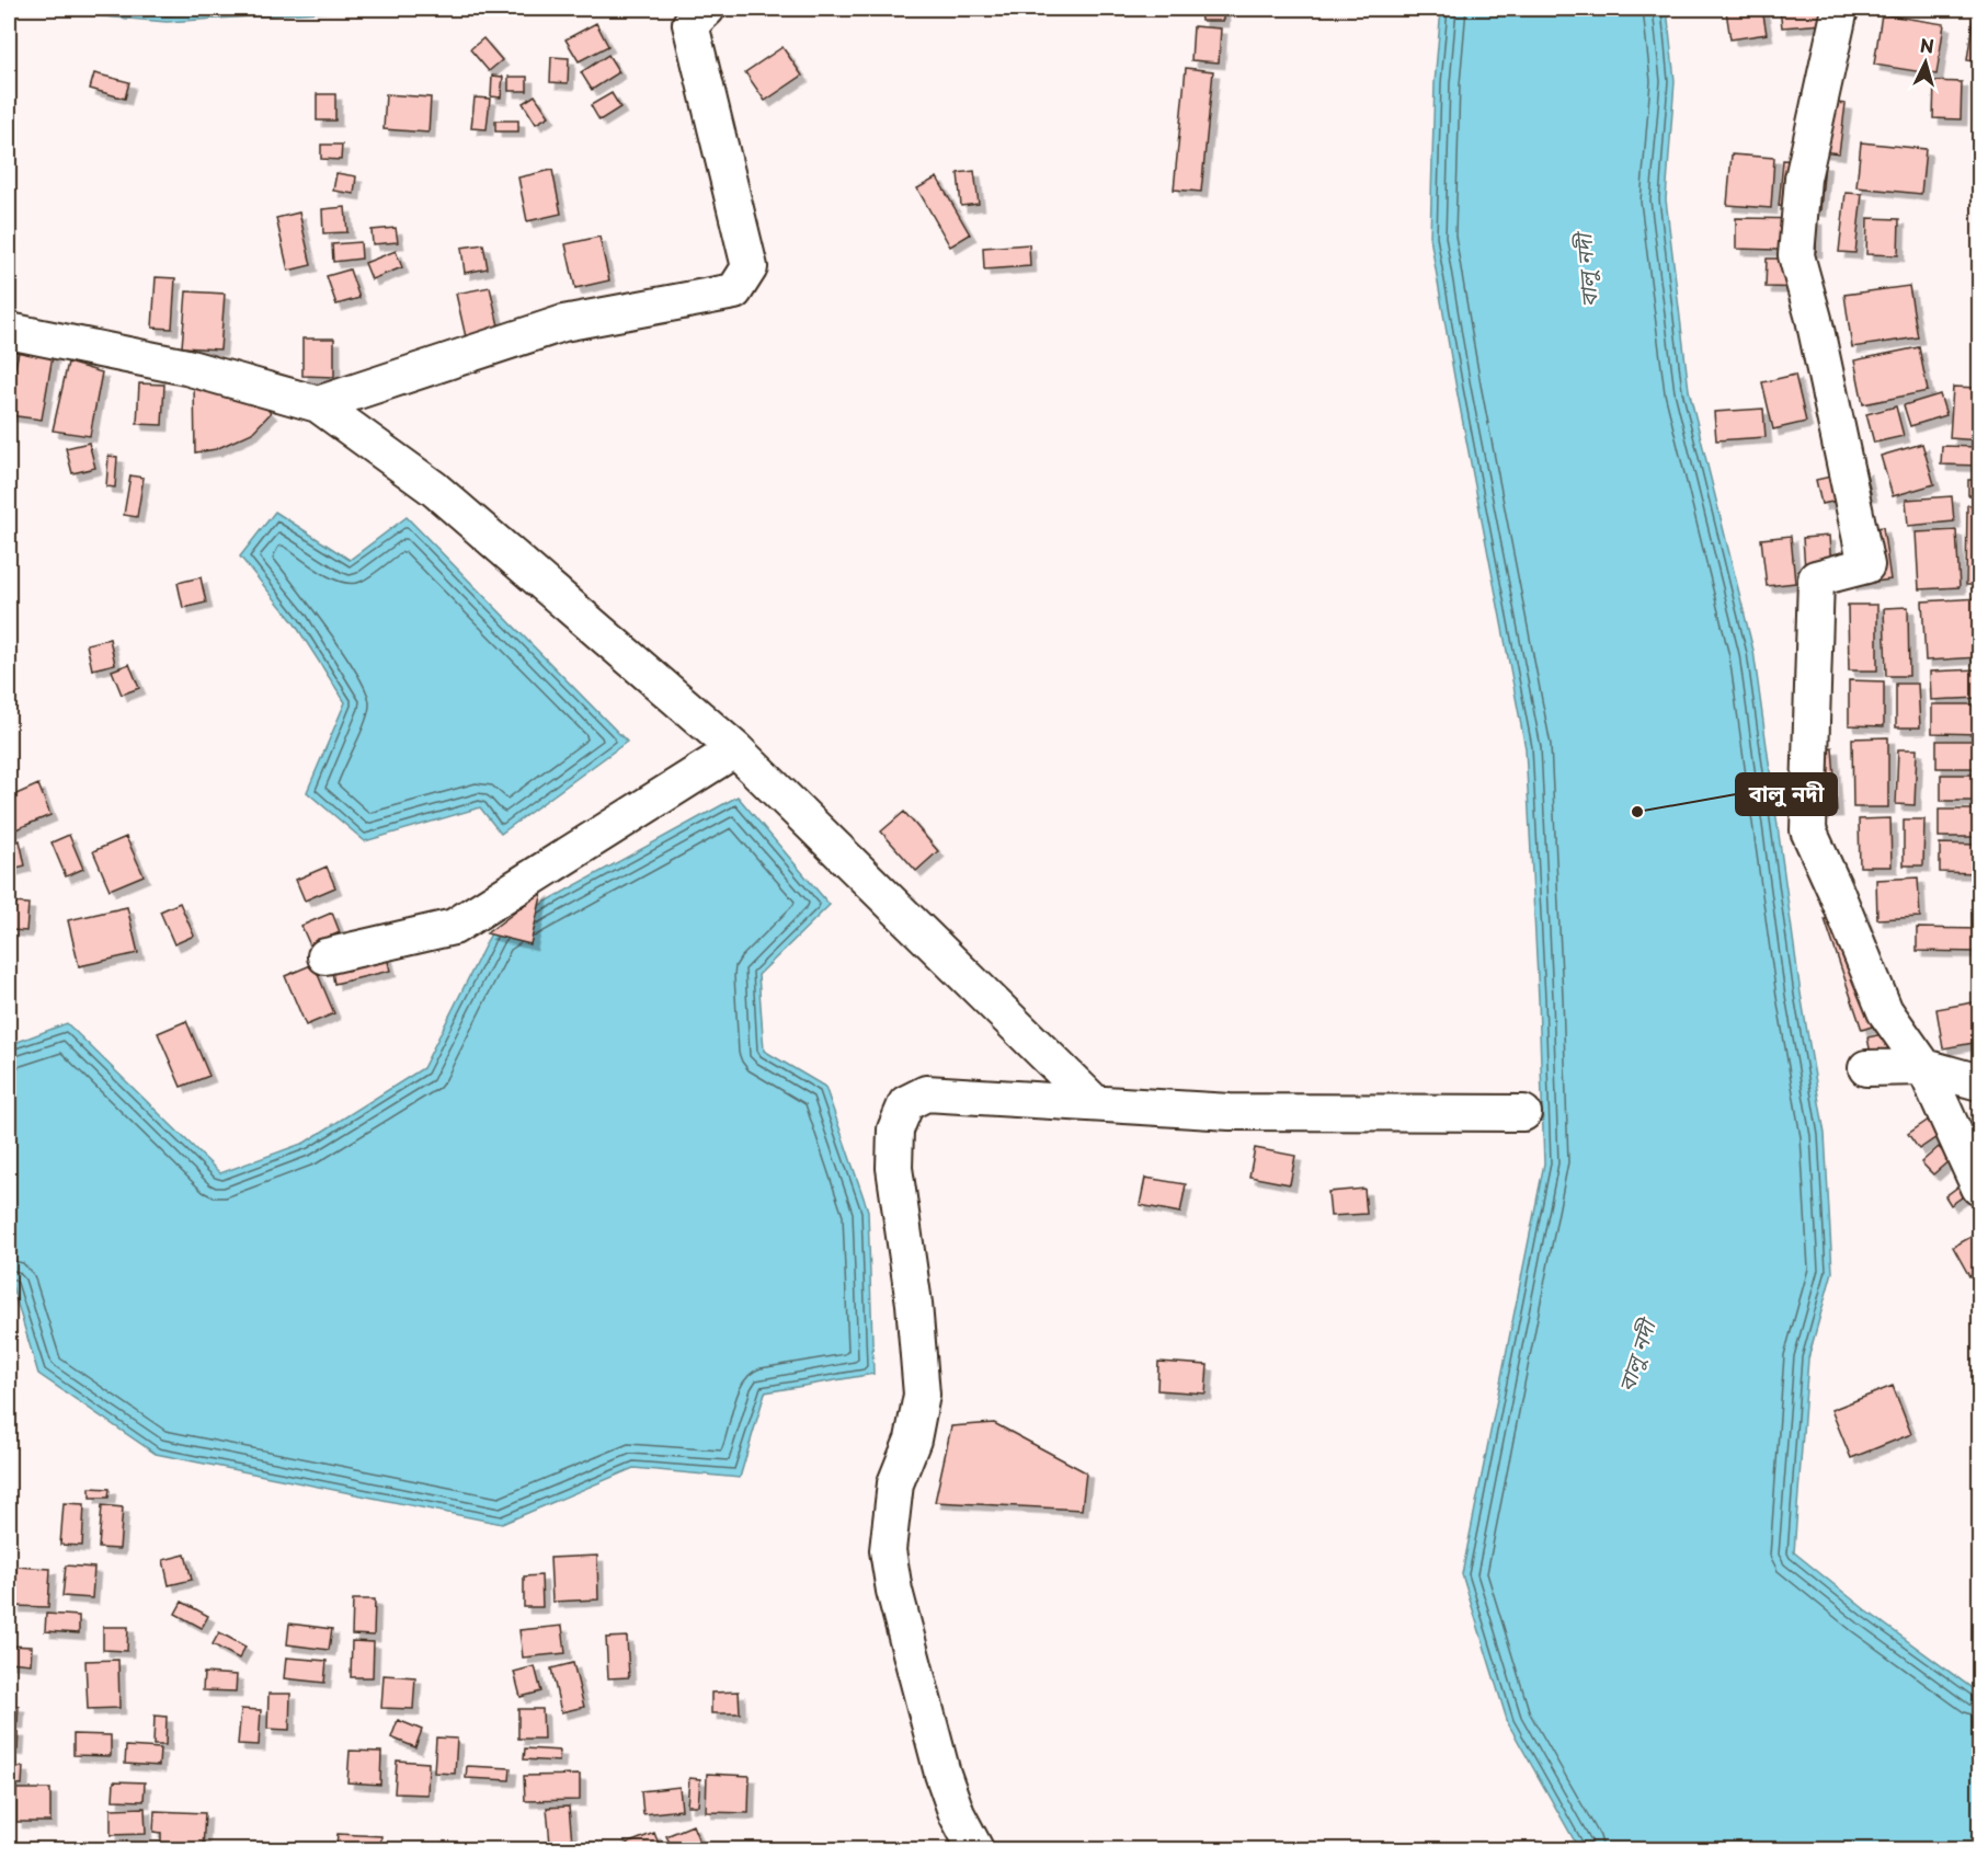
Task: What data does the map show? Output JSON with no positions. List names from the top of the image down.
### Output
{
  "water": ["বালু নদী"],
  "places": ["বালু নদী"],
  "north": "top"
}
